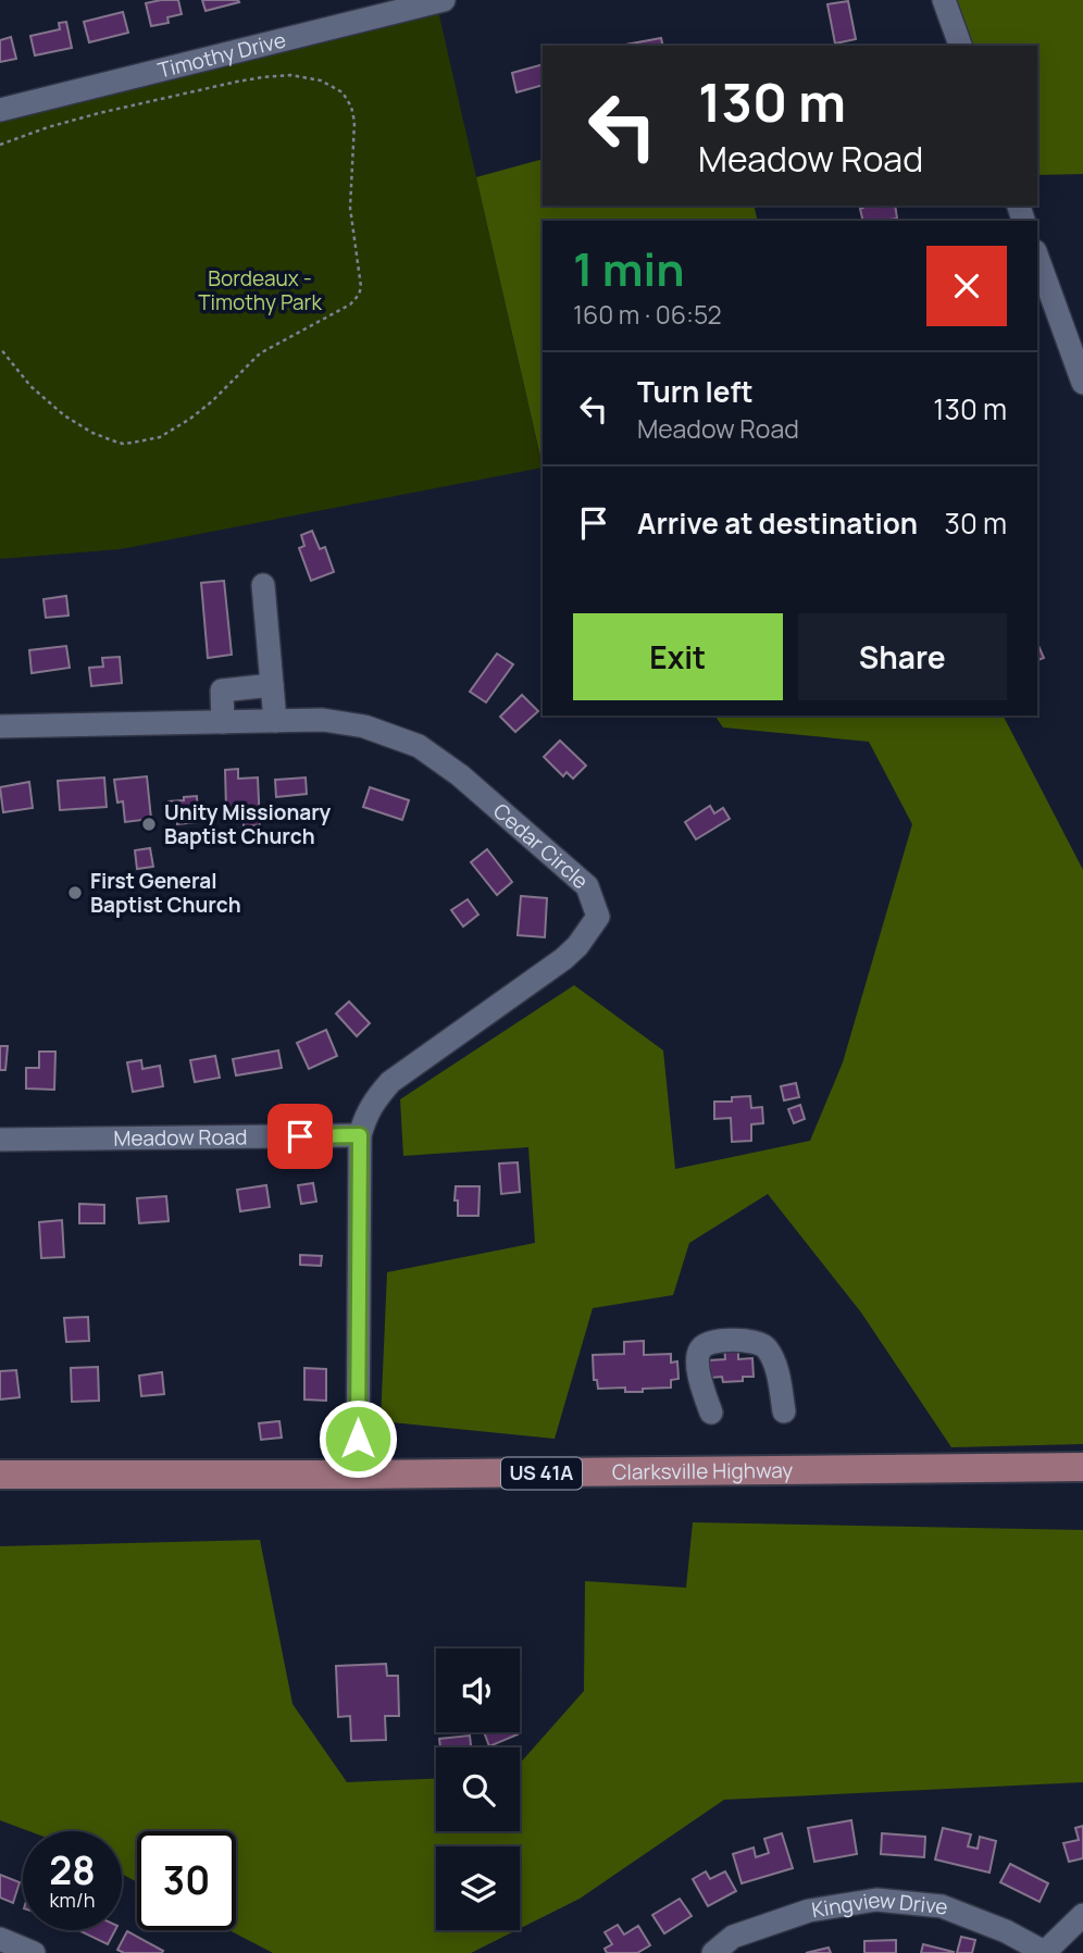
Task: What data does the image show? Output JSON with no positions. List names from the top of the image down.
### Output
{
  "streets": {
    "main road": ["Clarksville Highway", "US 41A"],
    "street": [
      "Timothy Drive",
      "Cedar Circle",
      "Meadow Road",
      "Kingview Drive"
    ]
  },
  "crossings": [
    ["Cedar Circle", "Meadow Road"],
    ["Cedar Circle", "Clarksville Highway"]
  ],
  "parks": ["Bordeaux - Timothy Park"],
  "places": ["Unity Missionary Baptist Church", "First General Baptist Church"],
  "page": {
    "turn": ["130 m", "Meadow Road"],
    "heading": ["1 min", "160 m · 06:52"],
    "list": [
      {
        "name": "Turn left",
        "note": "Meadow Road",
        "value": "130 m"
      },
      {
        "name": "Arrive at destination",
        "value": "30 m"
      }
    ],
    "buttons": ["Exit", "Share"],
    "speed": "28 km/h",
    "limit": "30"
  }
}
